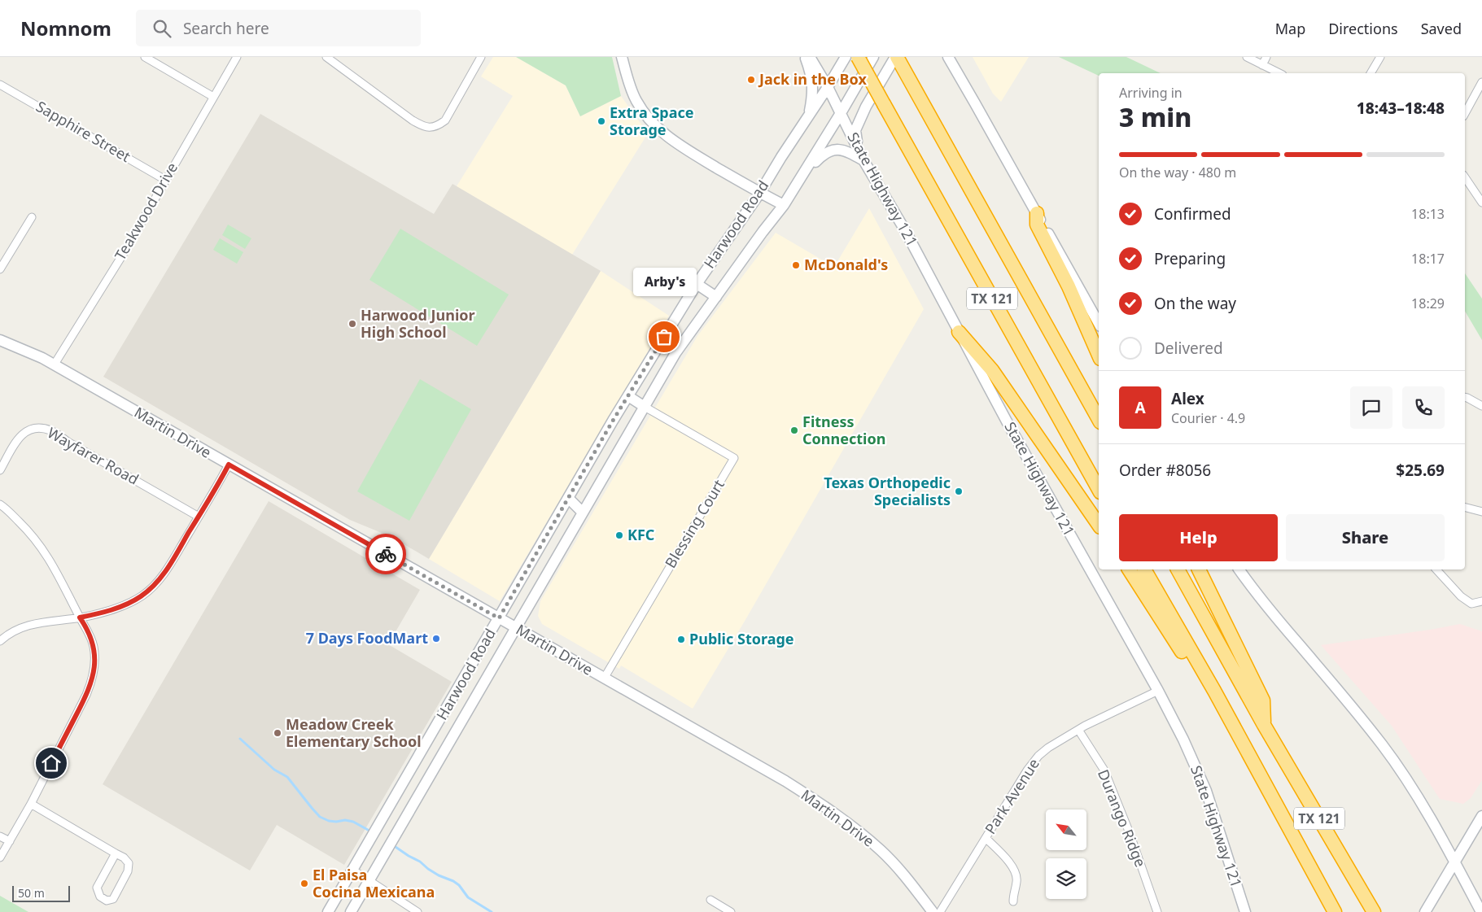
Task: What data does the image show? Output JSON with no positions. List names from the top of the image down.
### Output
{
  "streets": {
    "highway": ["TX 121"],
    "main road": ["State Highway 121", "Harwood Road", "Martin Drive"],
    "street": [
      "Sapphire Street",
      "Teakwood Drive",
      "Wayfarer Road",
      "Blessing Court",
      "Park Avenue",
      "Durango Ridge"
    ]
  },
  "crossings": [
    ["Sapphire Street", "Teakwood Drive"],
    ["State Highway 121", "Harwood Road"],
    ["State Highway 121", "Park Avenue"],
    ["Teakwood Drive", "Martin Drive"],
    ["Harwood Road", "Martin Drive"],
    ["Harwood Road", "Blessing Court"],
    ["Martin Drive", "Blessing Court"],
    ["Park Avenue", "Durango Ridge"]
  ],
  "places": [
    "Jack in the Box",
    "Extra Space Storage",
    "McDonald's",
    "Harwood Junior High School",
    "Arby's",
    "Fitness Connection",
    "Texas Orthopedic Specialists",
    "KFC",
    "7 Days FoodMart",
    "Public Storage",
    "Meadow Creek Elementary School",
    "El Paisa Cocina Mexicana"
  ],
  "scale_bar": "50 m",
  "north": "top left",
  "page": {
    "header": "Nomnom",
    "search": "Search here",
    "nav": ["Map", "Directions", "Saved"],
    "heading": ["3 min", "Arriving in", "18:43–18:48"],
    "panel": [
      "Alex",
      "Courier · 4.9",
      "Order #8056",
      "$25.69"
    ],
    "bar": "On the way · 480 m",
    "list": [
      ["Confirmed", "18:13"],
      ["Preparing", "18:17"],
      ["On the way", "18:29"],
      "Delivered"
    ],
    "bubble": "Arby's",
    "round": "A",
    "buttons": ["Help", "Share"],
    "scale": "50 m"
  }
}
